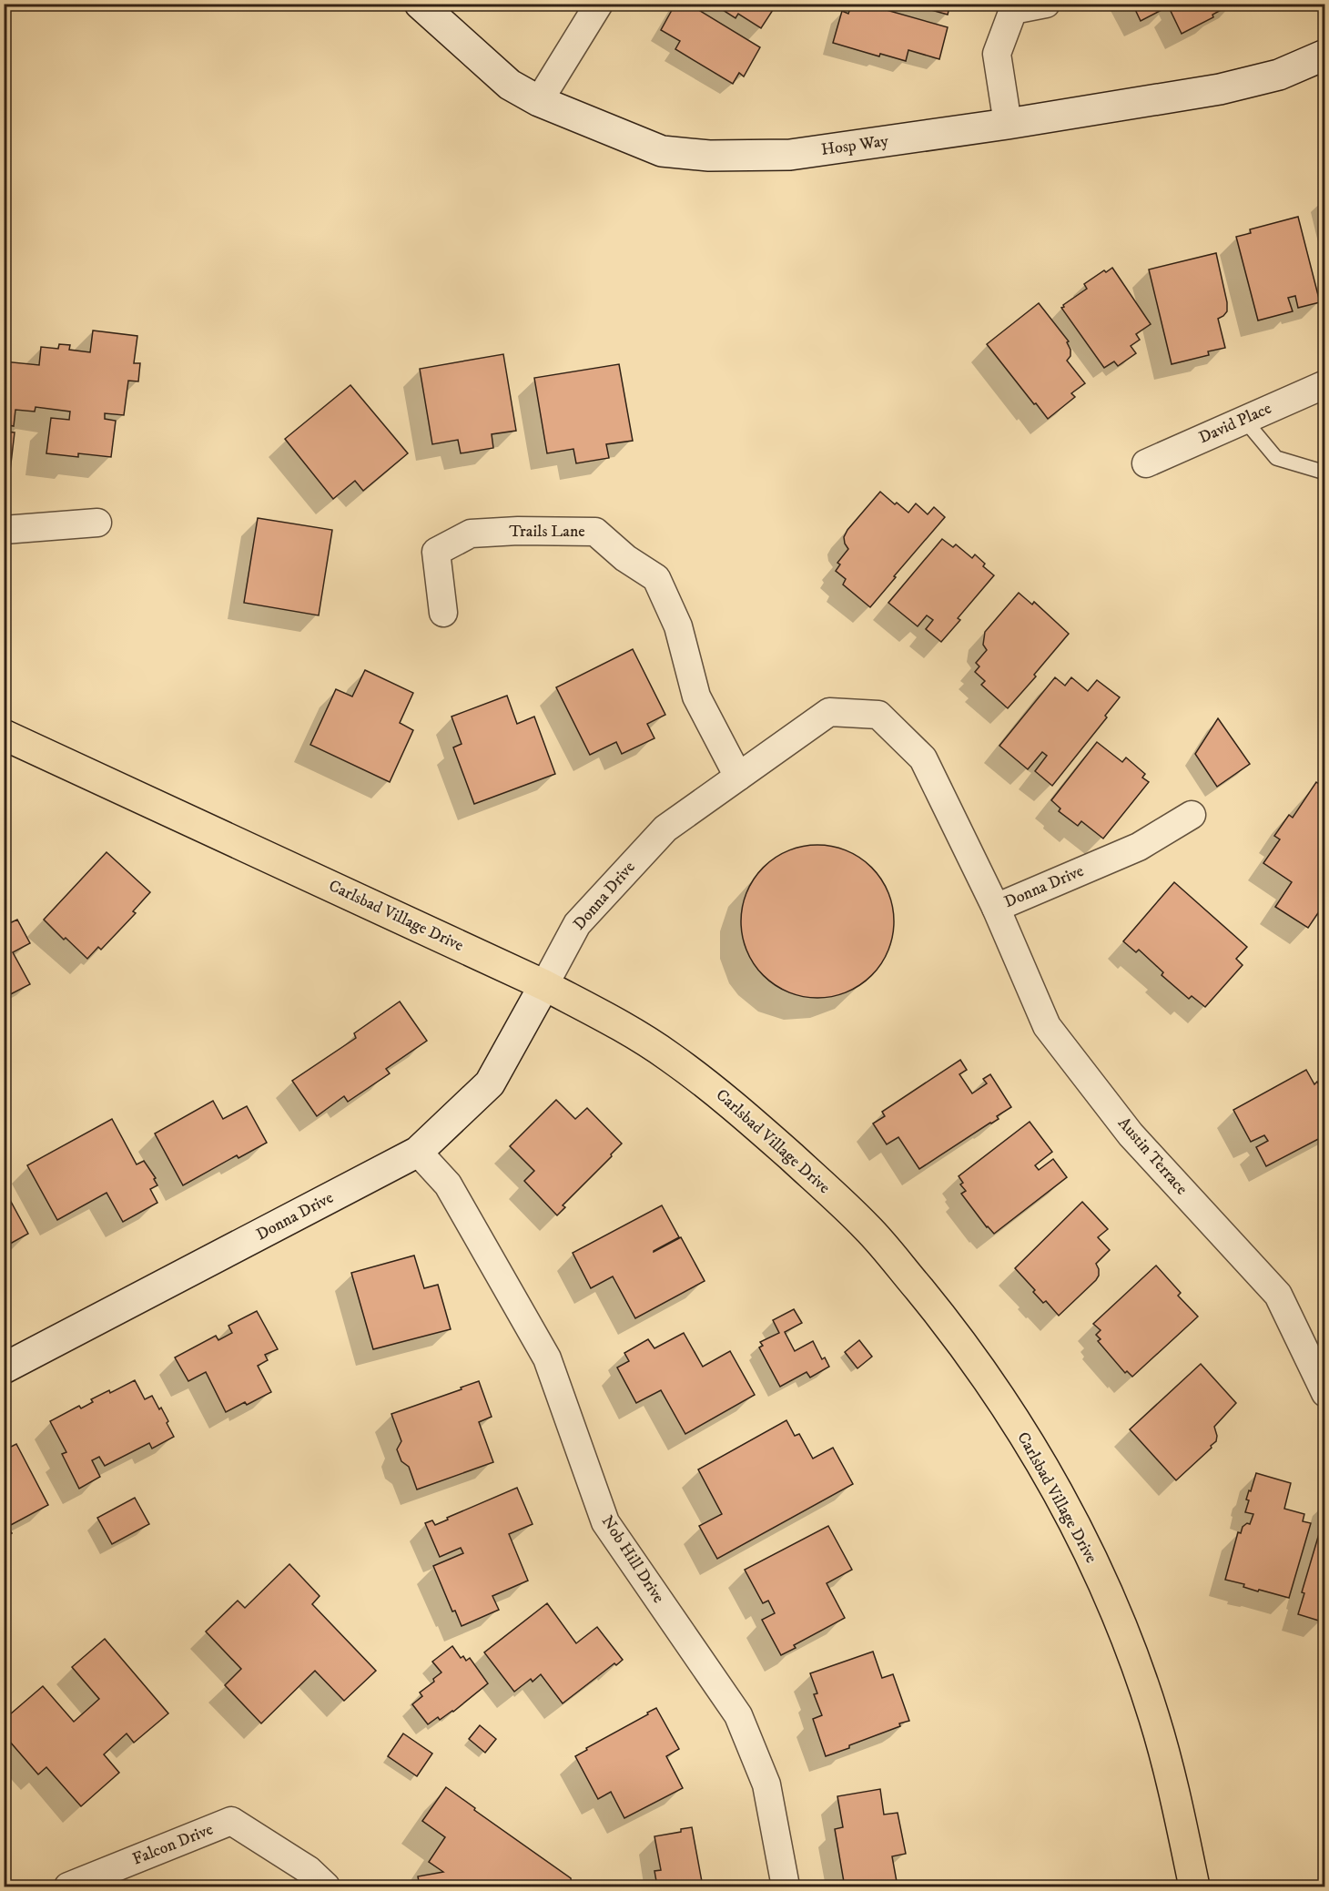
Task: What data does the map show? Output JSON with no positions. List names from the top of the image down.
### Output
{
  "streets": {
    "main road": ["Carlsbad Village Drive"],
    "street": [
      "Hosp Way",
      "David Place",
      "Trails Lane",
      "Donna Drive",
      "Austin Terrace",
      "Nob Hill Drive",
      "Falcon Drive"
    ]
  },
  "crossings": [
    ["Trails Lane", "Donna Drive"],
    ["Donna Drive", "Carlsbad Village Drive"],
    ["Donna Drive", "Austin Terrace"],
    ["Donna Drive", "Nob Hill Drive"]
  ]
}
